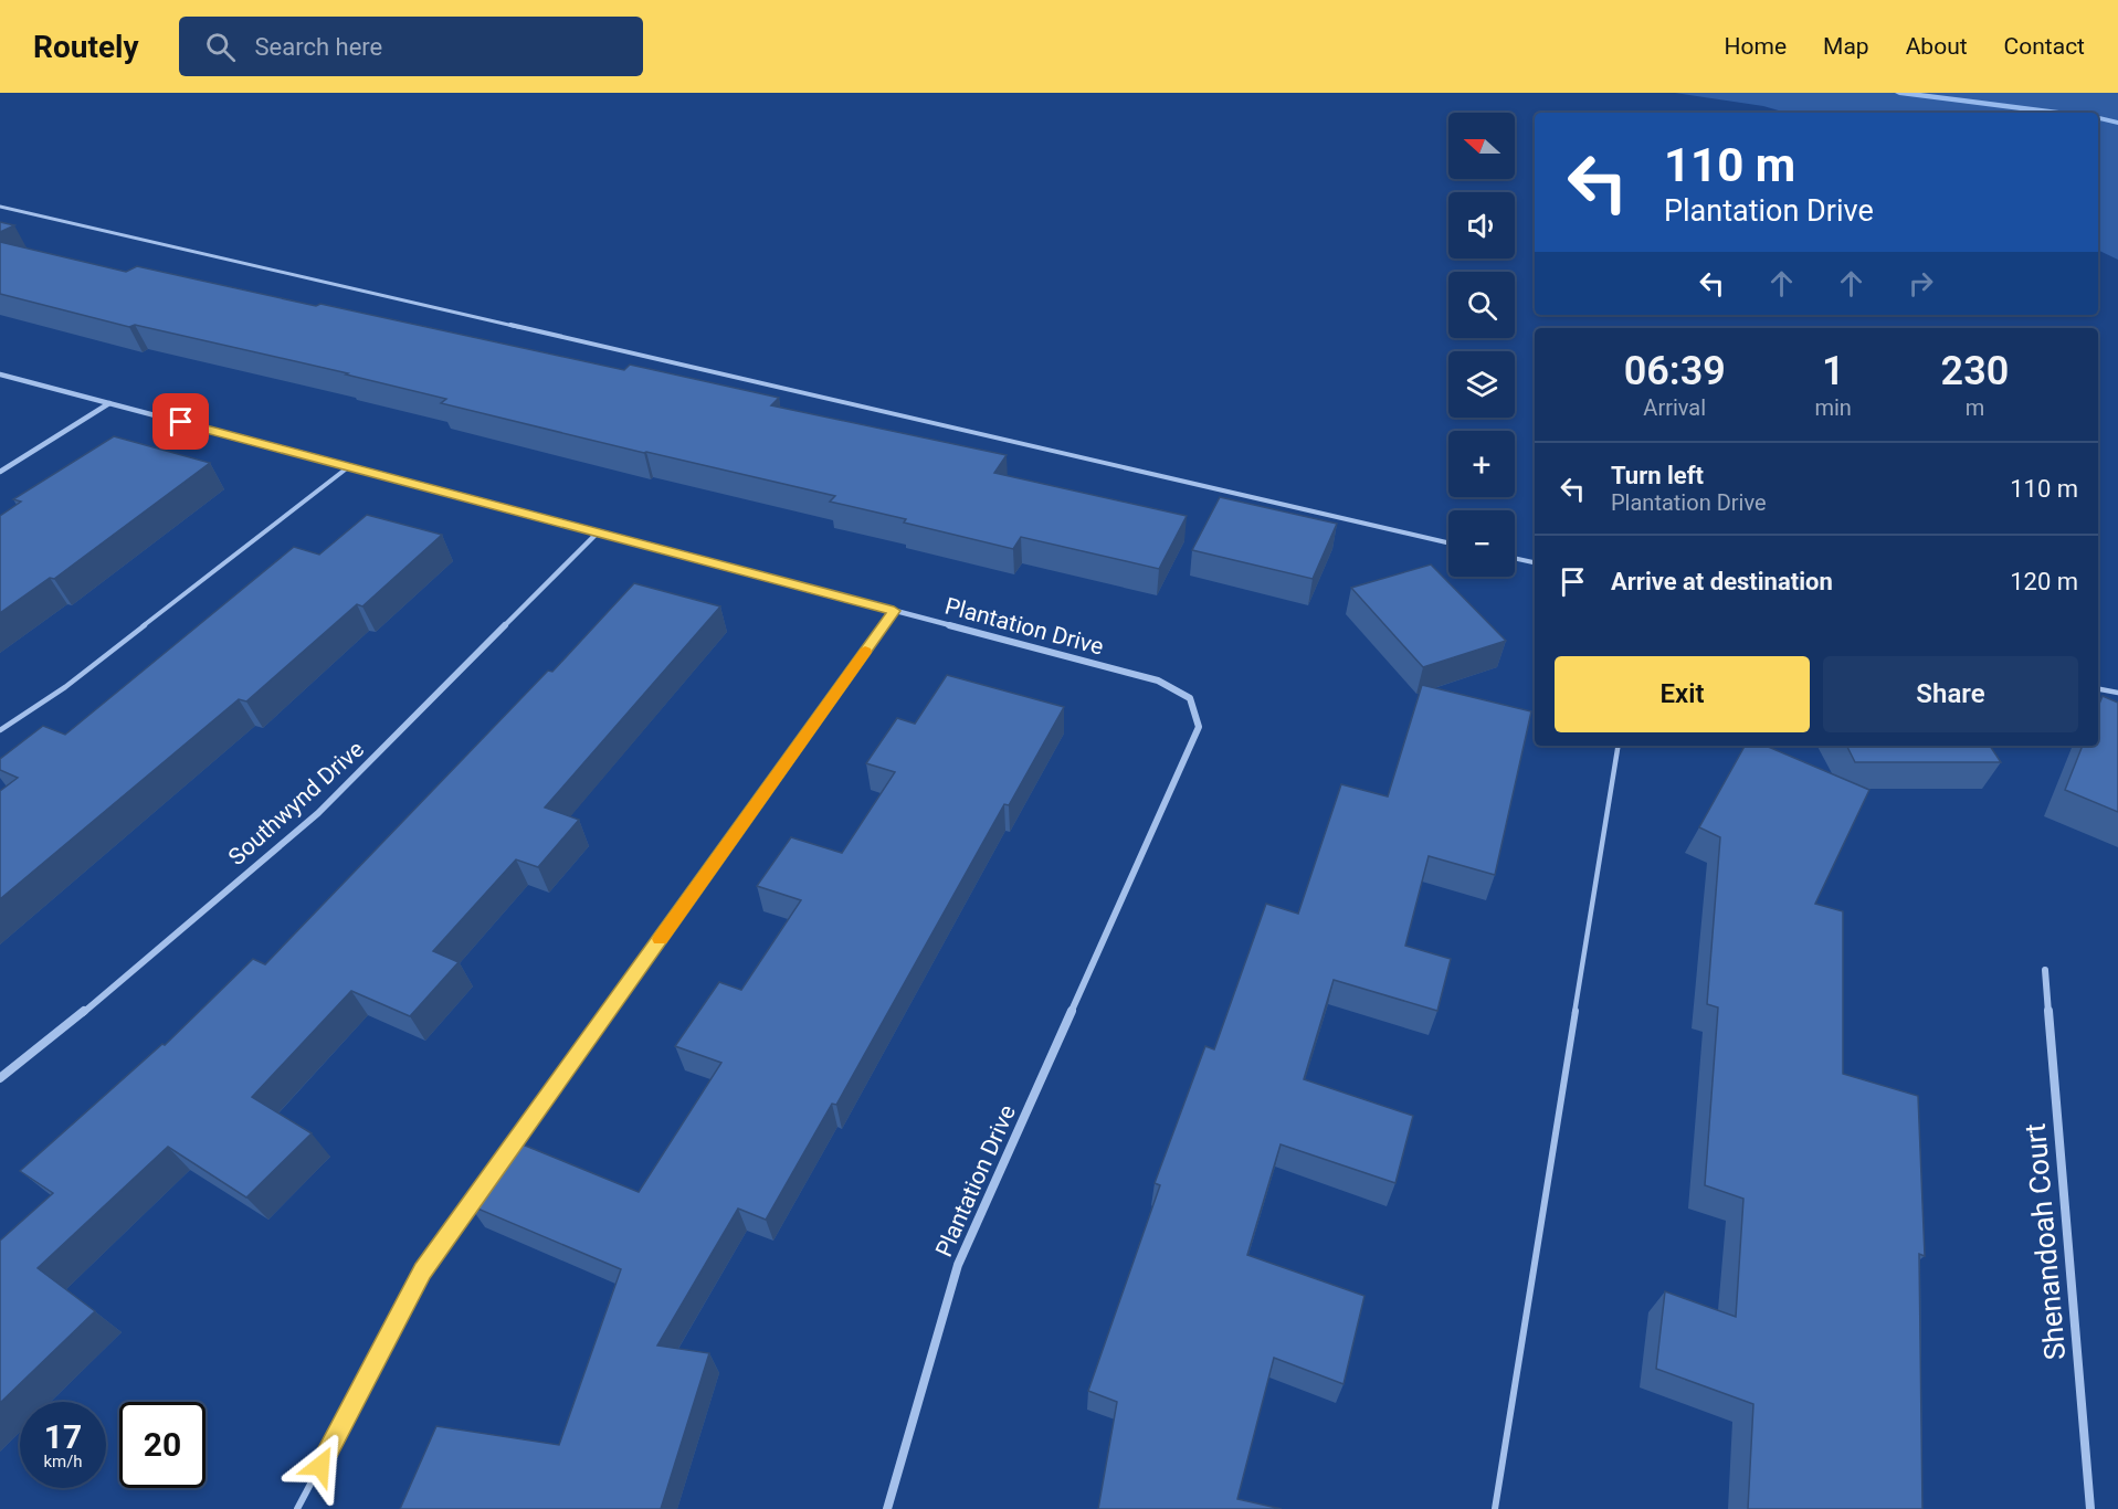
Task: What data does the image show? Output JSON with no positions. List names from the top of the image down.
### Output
{
  "streets": {
    "street": ["Plantation Drive", "Southwynd Drive", "Shenandoah Court"]
  },
  "crossings": [
    ["Plantation Drive", "Southwynd Drive"]
  ],
  "north": "left",
  "page": {
    "header": "Routely",
    "search": "Search here",
    "nav": [
      "Home",
      "Map",
      "About",
      "Contact"
    ],
    "map_buttons": ["+", "−"],
    "turn": ["110 m", "Plantation Drive"],
    "eta": [
      "06:39",
      "Arrival",
      "1",
      "min",
      "230",
      "m"
    ],
    "list": [
      {
        "name": "Turn left",
        "note": "Plantation Drive",
        "value": "110 m"
      },
      {
        "name": "Arrive at destination",
        "value": "120 m"
      }
    ],
    "buttons": ["Exit", "Share"],
    "speed": "17 km/h",
    "limit": "20"
  }
}
